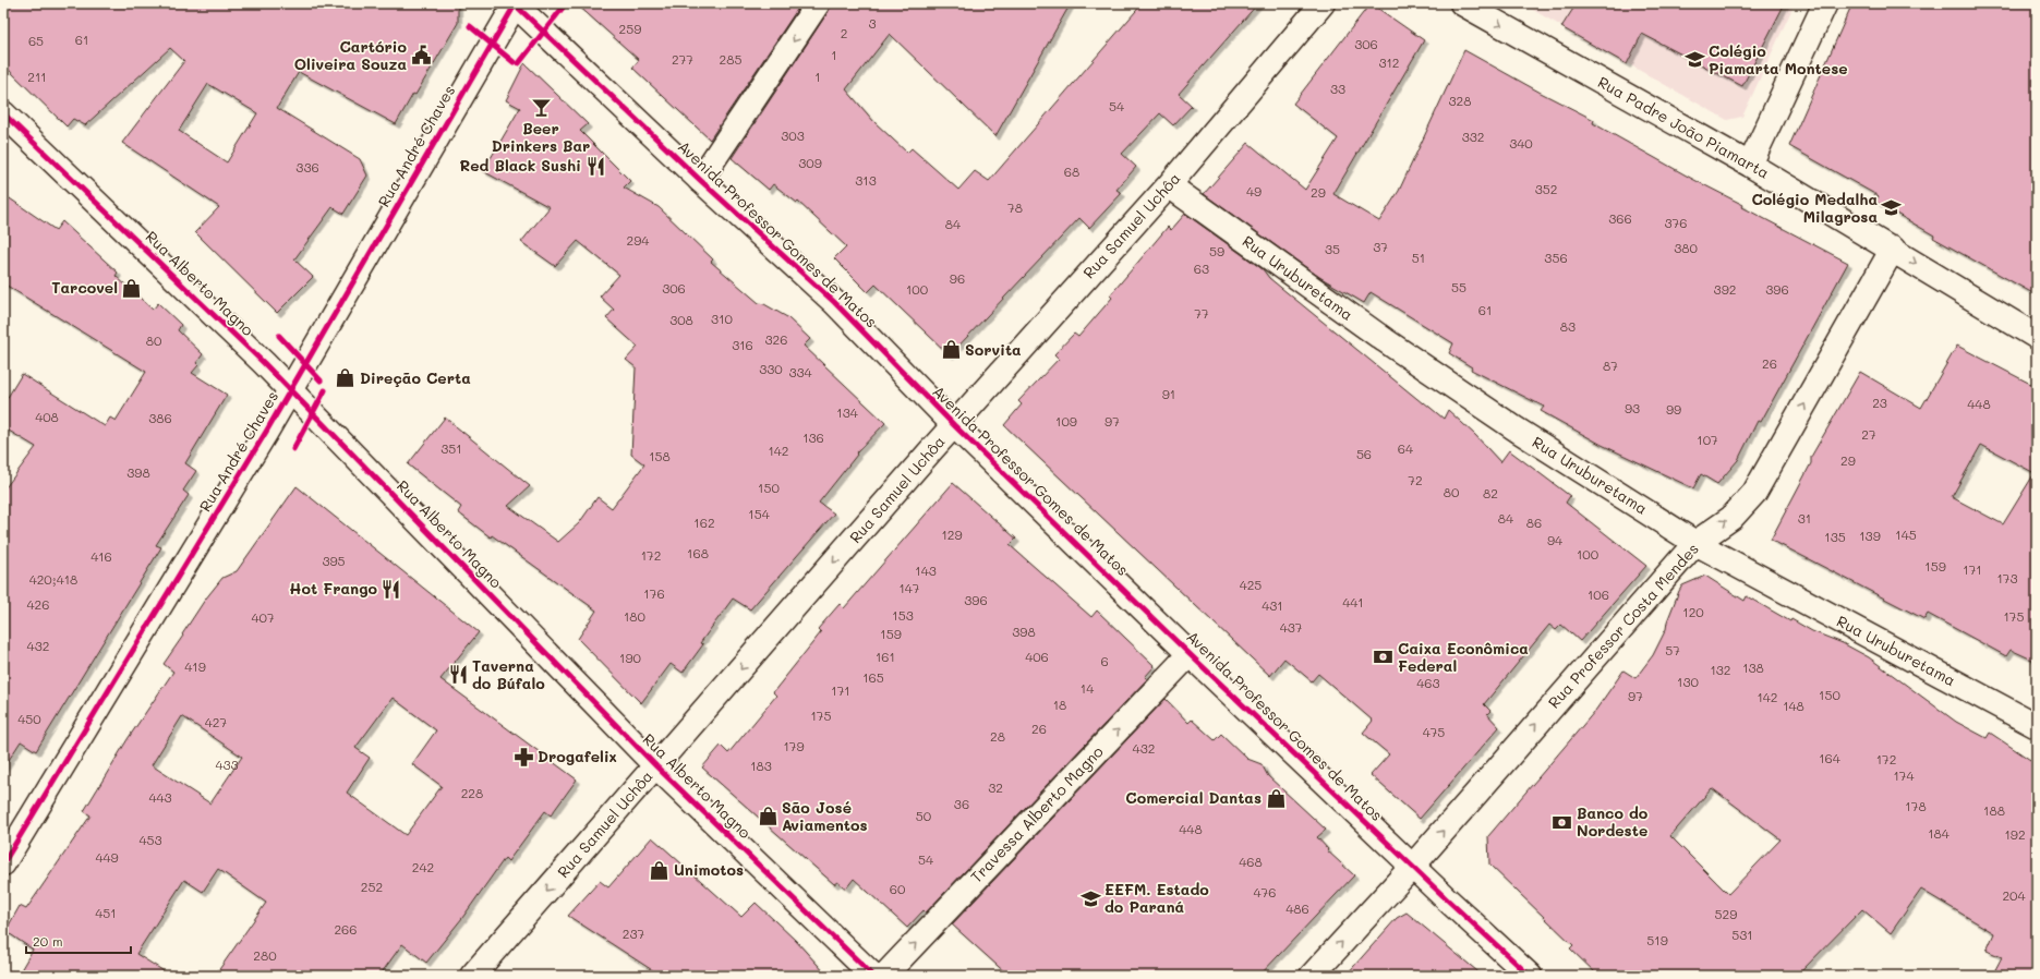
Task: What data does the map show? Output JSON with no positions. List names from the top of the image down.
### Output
{
  "streets": {
    "street": [
      "Rua Padre João Piamarta",
      "Rua André Chaves",
      "Rua Samuel Uchôa",
      "Avenida Professor Gomes de Matos",
      "Rua Uruburetama",
      "Rua Alberto Magno",
      "Rua Professor Costa Mendes",
      "Travessa Alberto Magno"
    ]
  },
  "crossings": [
    ["Rua Padre João Piamarta", "Rua Professor Costa Mendes"],
    ["Rua André Chaves", "Avenida Professor Gomes de Matos"],
    ["Rua André Chaves", "Rua Alberto Magno"],
    ["Rua Samuel Uchôa", "Avenida Professor Gomes de Matos"],
    ["Rua Samuel Uchôa", "Rua Uruburetama"],
    ["Rua Samuel Uchôa", "Rua Alberto Magno"],
    ["Avenida Professor Gomes de Matos", "Rua Professor Costa Mendes"],
    ["Avenida Professor Gomes de Matos", "Travessa Alberto Magno"],
    ["Rua Uruburetama", "Rua Professor Costa Mendes"]
  ],
  "one_way": [
    "Rua Padre João Piamarta",
    "Rua Samuel Uchôa",
    "Rua Professor Costa Mendes",
    "Travessa Alberto Magno"
  ],
  "places": {
    "public building": ["Cartório Oliveira Souza"],
    "school or university": ["Colégio Piamarta Montese", "Colégio Medalha Milagrosa", "EEFM. Estado do Paraná"],
    "bar": ["Beer Drinkers Bar"],
    "restaurant": ["Red Black Sushi", "Hot Frango", "Taverna do Búfalo"],
    "shop": [
      "Tarcovel",
      "Sorvita",
      "Direção Certa",
      "Comercial Dantas",
      "São José Aviamentos",
      "Unimotos"
    ],
    "bank": ["Caixa Econômica Federal", "Banco do Nordeste"],
    "pharmacy": ["Drogafelix"]
  },
  "house_numbers": [
    "3",
    "259",
    "2",
    "61",
    "65",
    "306",
    "1",
    "277",
    "285",
    "312",
    "211",
    "1",
    "33",
    "328",
    "54",
    "303",
    "332",
    "340",
    "309",
    "336",
    "68",
    "313",
    "352",
    "49",
    "29",
    "78",
    "366",
    "376",
    "84",
    "294",
    "37",
    "380",
    "35",
    "59",
    "51",
    "356",
    "63",
    "96",
    "55",
    "306",
    "100",
    "392",
    "396",
    "61",
    "77",
    "310",
    "308",
    "83",
    "326",
    "80",
    "316",
    "26",
    "87",
    "330",
    "334",
    "91",
    "23",
    "448",
    "93",
    "99",
    "134",
    "408",
    "386",
    "109",
    "97",
    "27",
    "136",
    "107",
    "351",
    "64",
    "142",
    "56",
    "158",
    "29",
    "398",
    "72",
    "150",
    "80",
    "82",
    "154",
    "84",
    "31",
    "162",
    "86",
    "129",
    "145",
    "139",
    "135",
    "94",
    "168",
    "100",
    "172",
    "416",
    "395",
    "159",
    "171",
    "143",
    "173",
    "420;418",
    "425",
    "147",
    "176",
    "106",
    "396",
    "441",
    "426",
    "431",
    "120",
    "153",
    "180",
    "175",
    "407",
    "437",
    "398",
    "159",
    "432",
    "57",
    "161",
    "406",
    "190",
    "6",
    "419",
    "138",
    "132",
    "165",
    "130",
    "463",
    "14",
    "171",
    "150",
    "97",
    "142",
    "18",
    "148",
    "175",
    "450",
    "427",
    "26",
    "475",
    "28",
    "179",
    "432",
    "164",
    "172",
    "433",
    "183",
    "174",
    "32",
    "228",
    "443",
    "36",
    "178",
    "188",
    "50",
    "448",
    "184",
    "192",
    "453",
    "449",
    "54",
    "468",
    "242",
    "252",
    "60",
    "476",
    "204",
    "486",
    "451",
    "529",
    "266",
    "237",
    "531",
    "519",
    "280"
  ],
  "scale_bar": "20 m"
}
